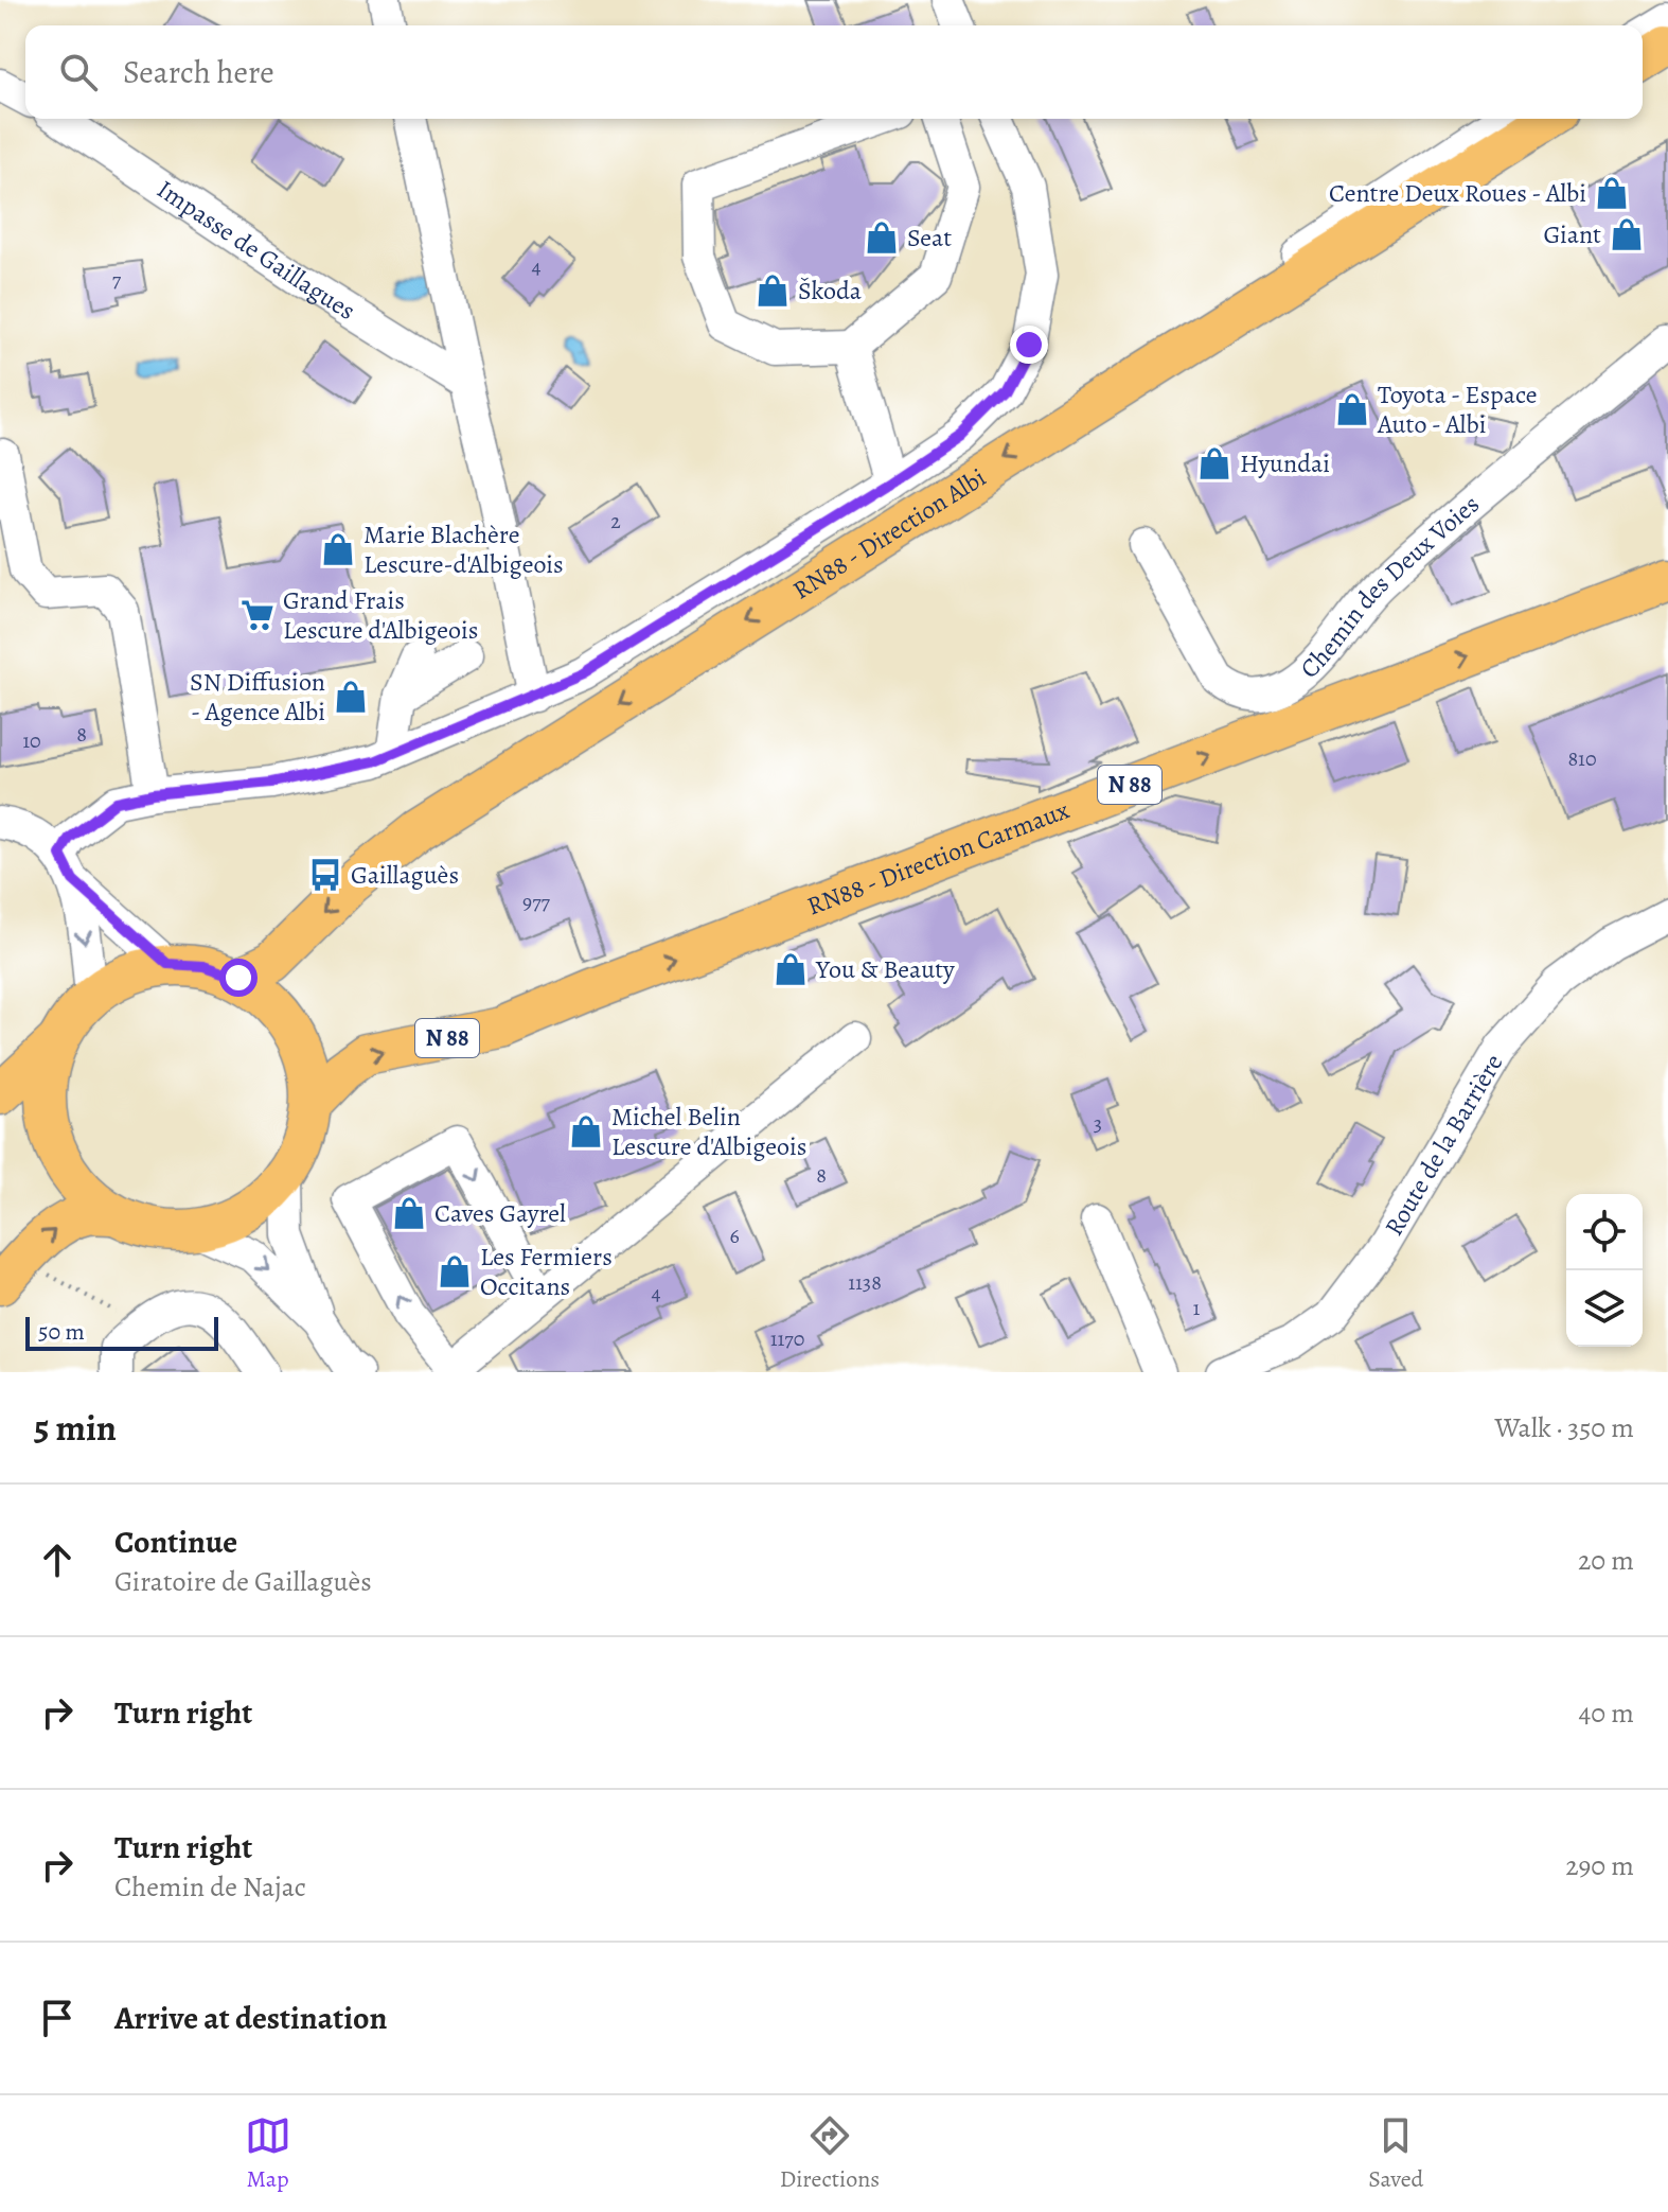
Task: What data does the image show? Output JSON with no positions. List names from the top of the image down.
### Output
{
  "streets": {
    "main road": ["RN88 - Direction Albi", "N 88", "RN88 - Direction Carmaux"],
    "street": ["Impasse de Gaillagues", "Chemin des Deux Voies", "Route de la Barrière"]
  },
  "crossings": [
    ["RN88 - Direction Albi", "RN88 - Direction Carmaux"]
  ],
  "one_way": ["RN88 - Direction Albi", "RN88 - Direction Carmaux"],
  "places": {
    "shop": [
      "Centre Deux Roues - Albi",
      "Giant",
      "Seat",
      "Škoda",
      "Toyota - Espace Auto - Albi",
      "Hyundai",
      "Marie Blachère Lescure-d'Albigeois",
      "SN Diffusion - Agence Albi",
      "You & Beauty",
      "Michel Belin Lescure d'Albigeois",
      "Caves Gayrel",
      "Les Fermiers Occitans"
    ],
    "supermarket": ["Grand Frais Lescure d'Albigeois"],
    "bus stop": ["Gaillaguès"]
  },
  "house_numbers": [
    "4",
    "7",
    "2",
    "8",
    "10",
    "810",
    "977",
    "3",
    "8",
    "6",
    "1138",
    "4",
    "1",
    "1170"
  ],
  "scale_bar": "50 m",
  "page": {
    "search": "Search here",
    "scale": "50 m",
    "heading": ["5 min", "Walk · 350 m"],
    "list": [
      ["Continue", "Giratoire de Gaillaguès", "20 m"],
      ["Turn right", "40 m"],
      ["Turn right", "Chemin de Najac", "290 m"],
      "Arrive at destination"
    ],
    "nav": ["Map", "Directions", "Saved"]
  }
}
